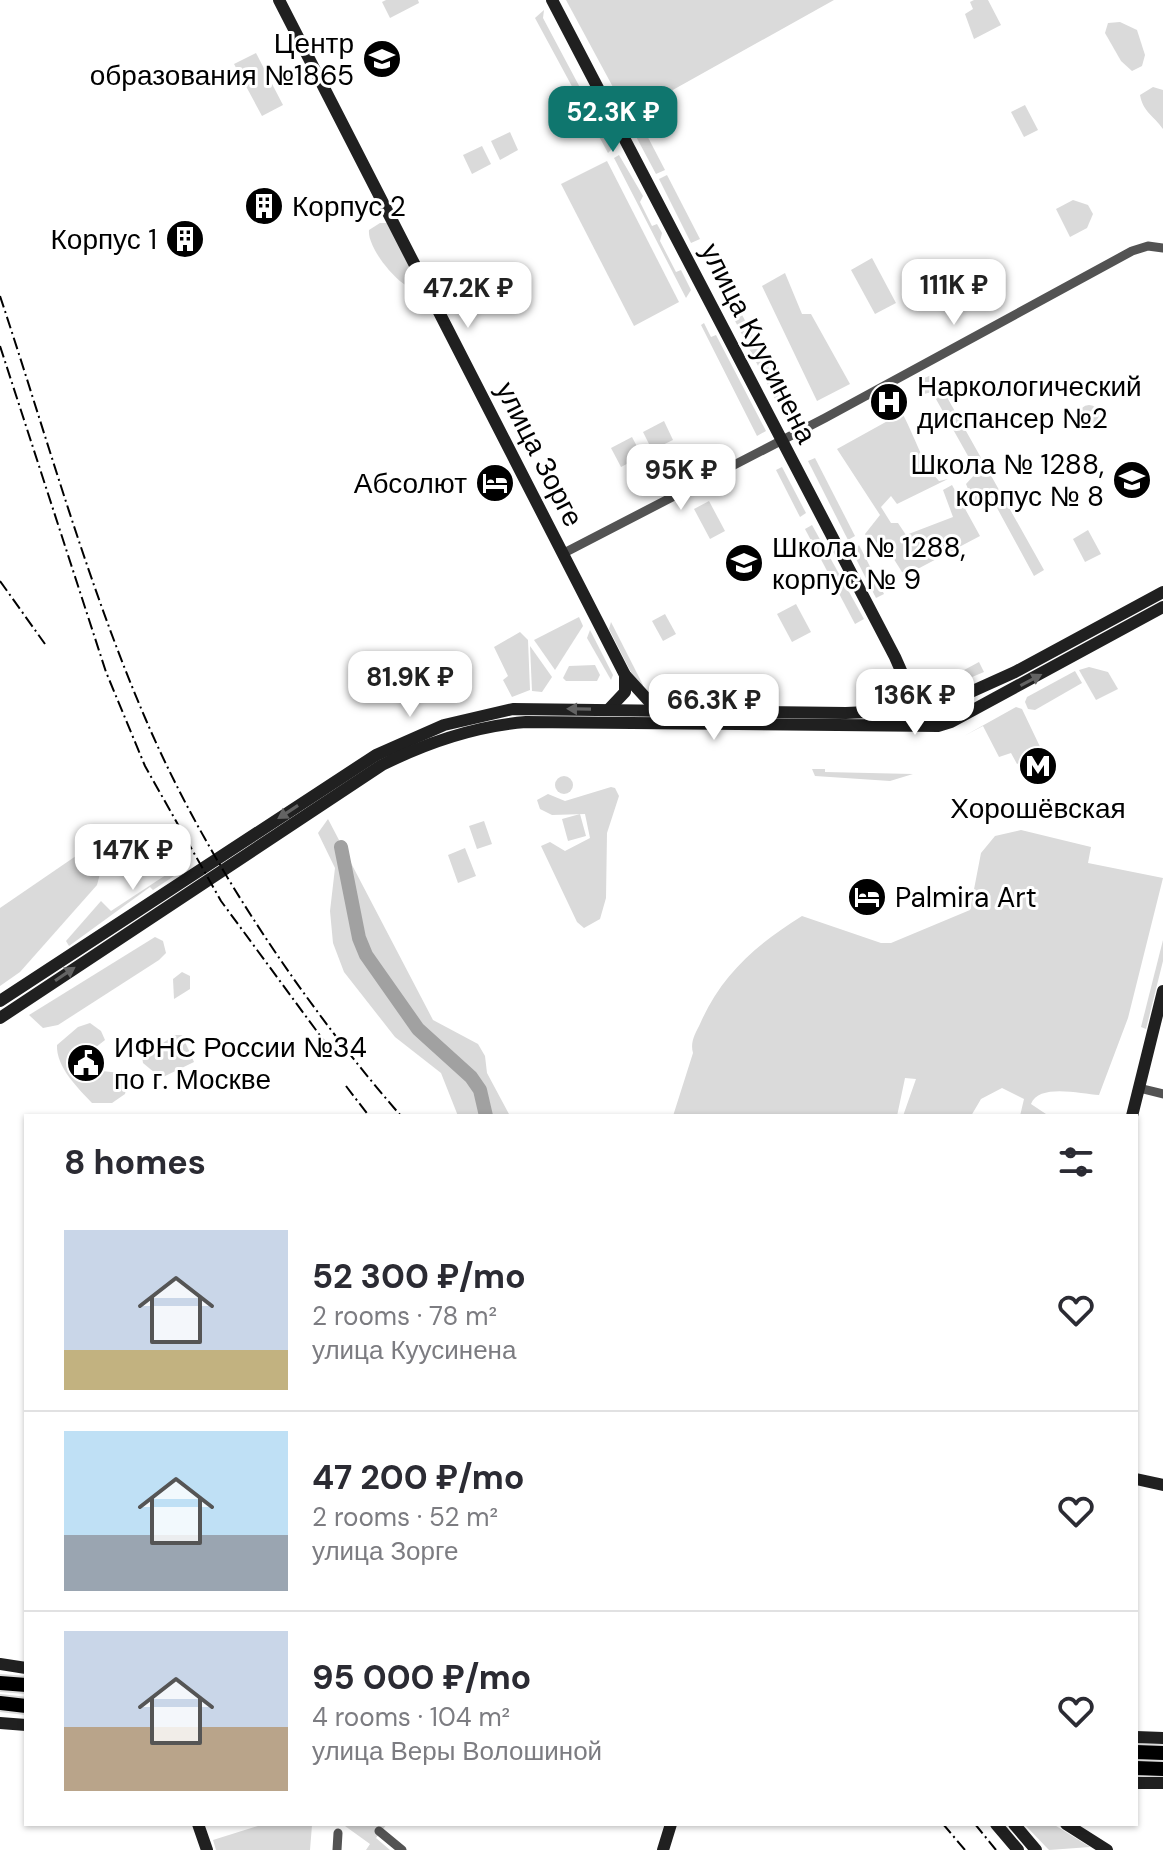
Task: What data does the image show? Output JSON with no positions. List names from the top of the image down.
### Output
{
  "streets": {
    "main road": ["улица Куусинена", "улица Зорге"]
  },
  "places": {
    "school or university": ["Центр образования №1865", "Школа № 1288, корпус № 8", "Школа № 1288, корпус № 9"],
    "building": ["Корпус 2", "Корпус 1"],
    "hospital": ["Наркологический диспансер №2"],
    "hotel": ["Абсолют", "Palmira Art"],
    "metro station": ["Хорошёвская"],
    "public building": ["ИФНС России №34 по г. Москве"]
  },
  "page": {
    "price": [
      "52.3K ₽",
      "111K ₽",
      "47.2K ₽",
      "95K ₽",
      "81.9K ₽",
      "136K ₽",
      "66.3K ₽",
      "147K ₽"
    ],
    "heading": "8 homes",
    "list": [
      {
        "name": "52 300 ₽/mo",
        "note": "2 rooms · 78 m² · улица Куусинена"
      },
      {
        "name": "47 200 ₽/mo",
        "note": "2 rooms · 52 m² · улица Зорге"
      },
      {
        "name": "95 000 ₽/mo",
        "note": "4 rooms · 104 m² · улица Веры Волошиной"
      }
    ]
  }
}
